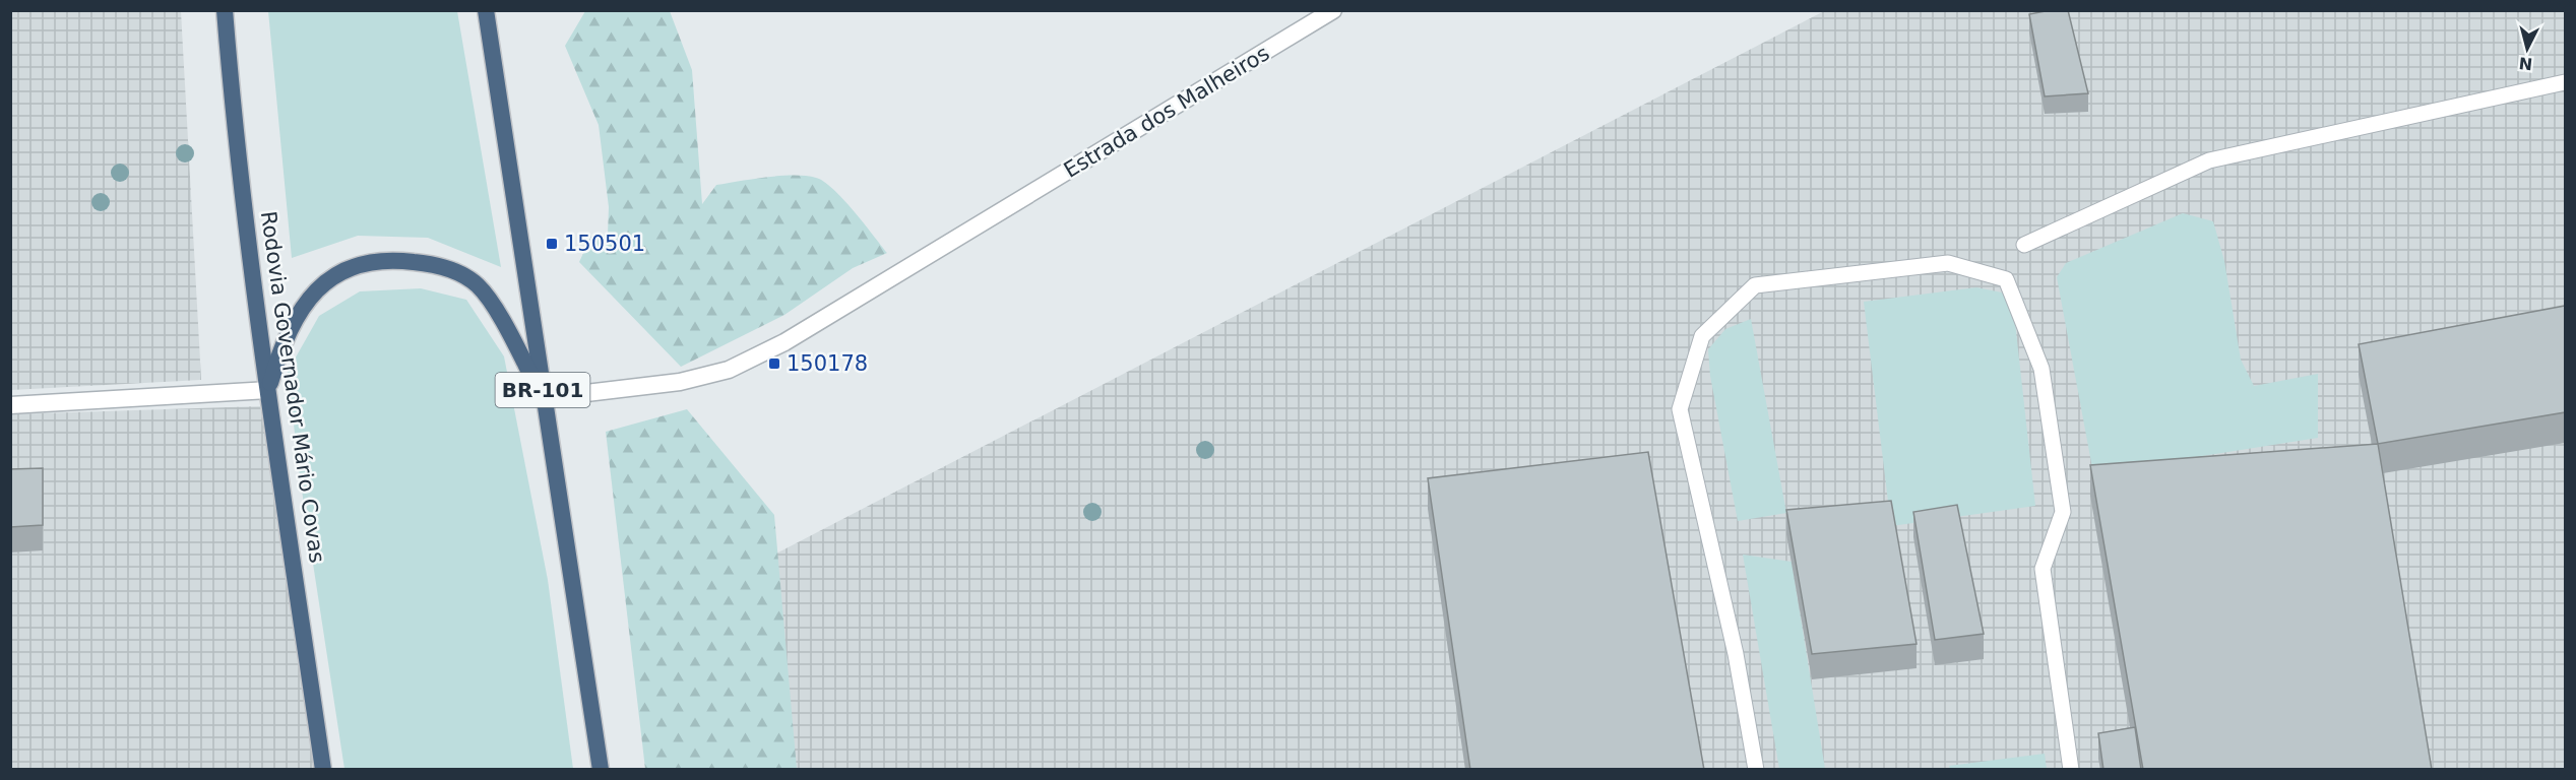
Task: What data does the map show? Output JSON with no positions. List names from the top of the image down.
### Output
{
  "streets": {
    "highway": ["Rodovia Governador Mário Covas", "BR-101"],
    "street": ["Estrada dos Malheiros"]
  },
  "crossings": [
    ["Estrada dos Malheiros", "BR-101"]
  ],
  "places": {
    "transit": ["150501", "150178"]
  },
  "north": "bottom"
}
